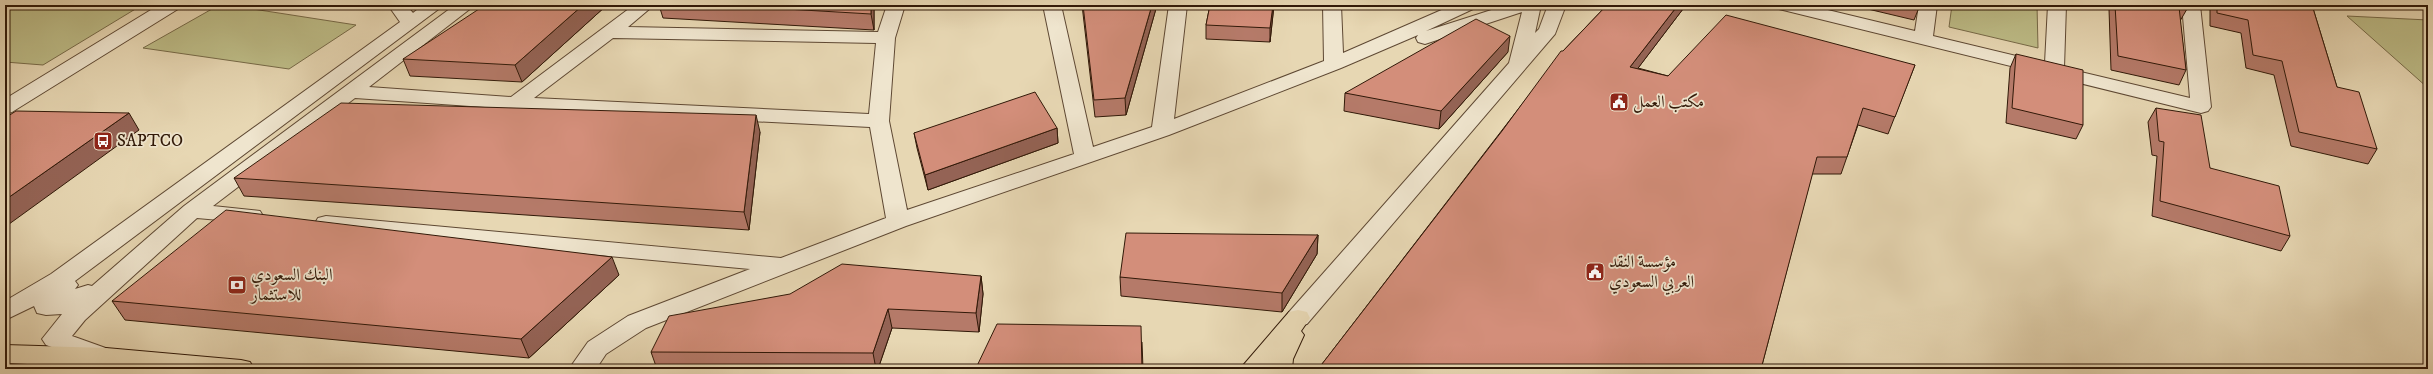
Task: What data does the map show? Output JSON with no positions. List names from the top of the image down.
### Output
{
  "places": {
    "public building": ["مكتب العمل", "مؤسسة النقد العربي السعودي"],
    "bus stop": ["SAPTCO"],
    "bank": ["البنك السعودي للاستثمار"]
  }
}
